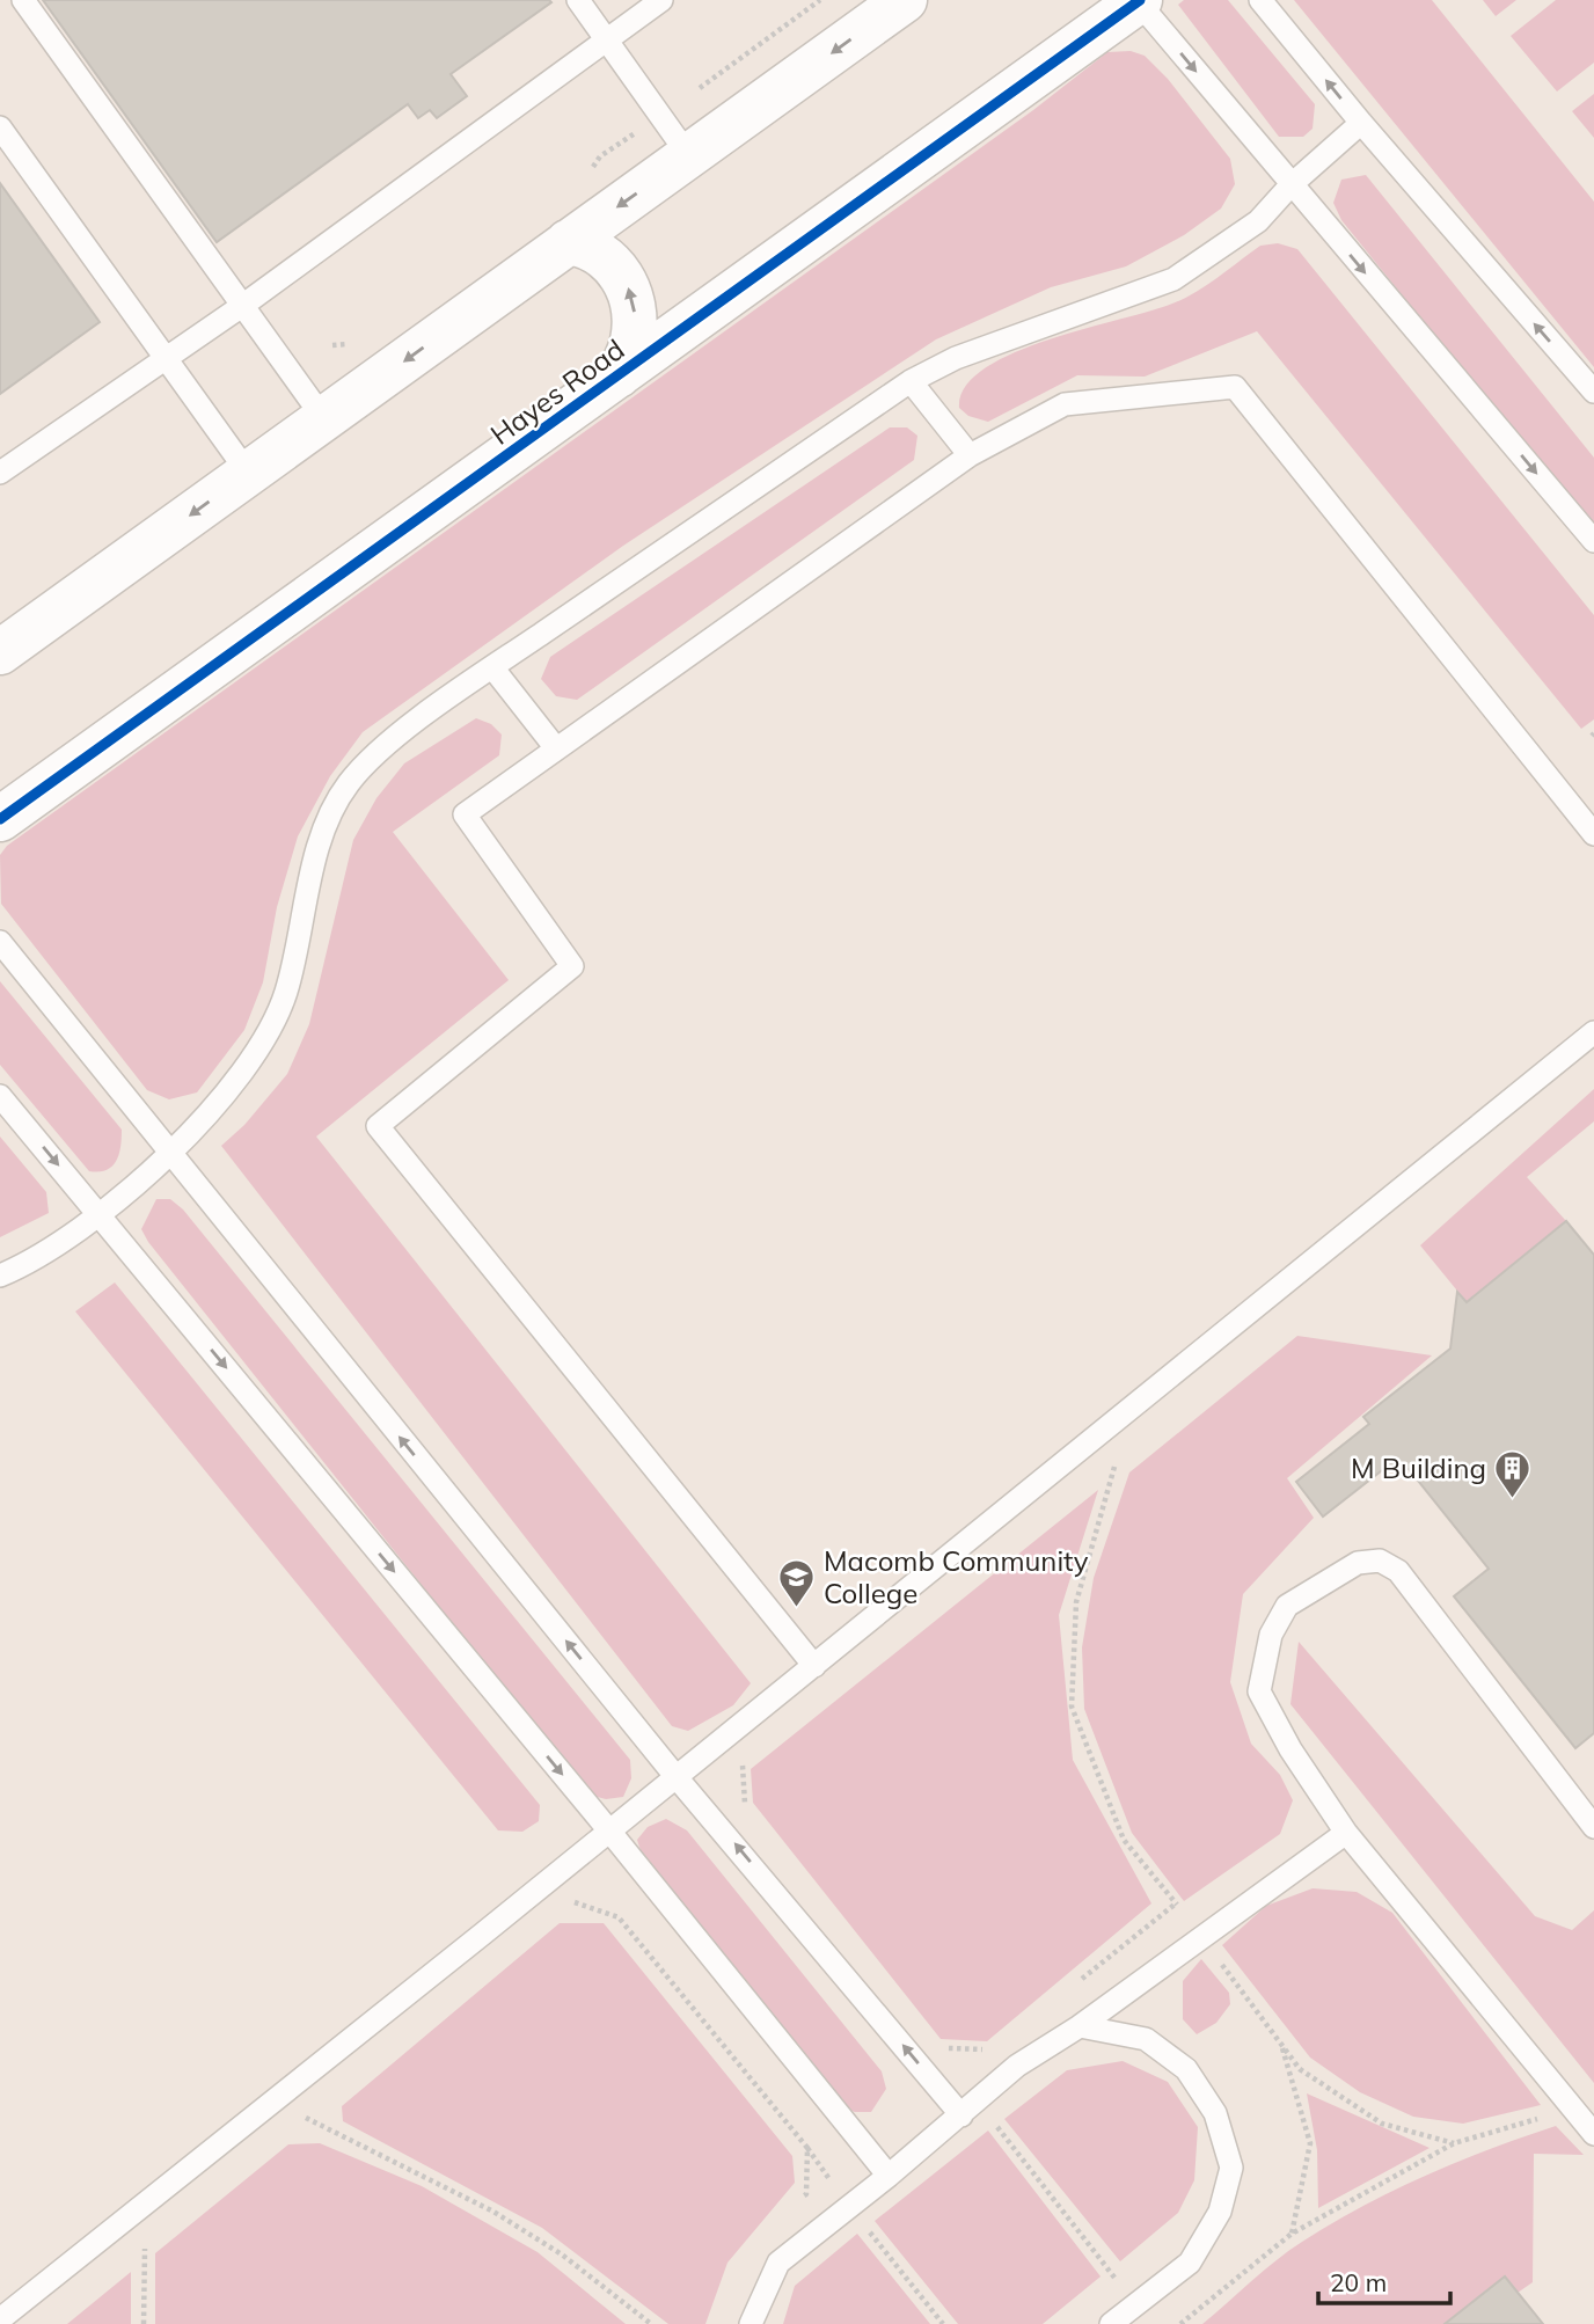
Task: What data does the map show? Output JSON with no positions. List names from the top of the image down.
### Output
{
  "streets": {
    "street": ["Hayes Road"]
  },
  "places": {
    "building": ["M Building"],
    "school or university": ["Macomb Community College"]
  },
  "scale_bar": "20 m"
}
